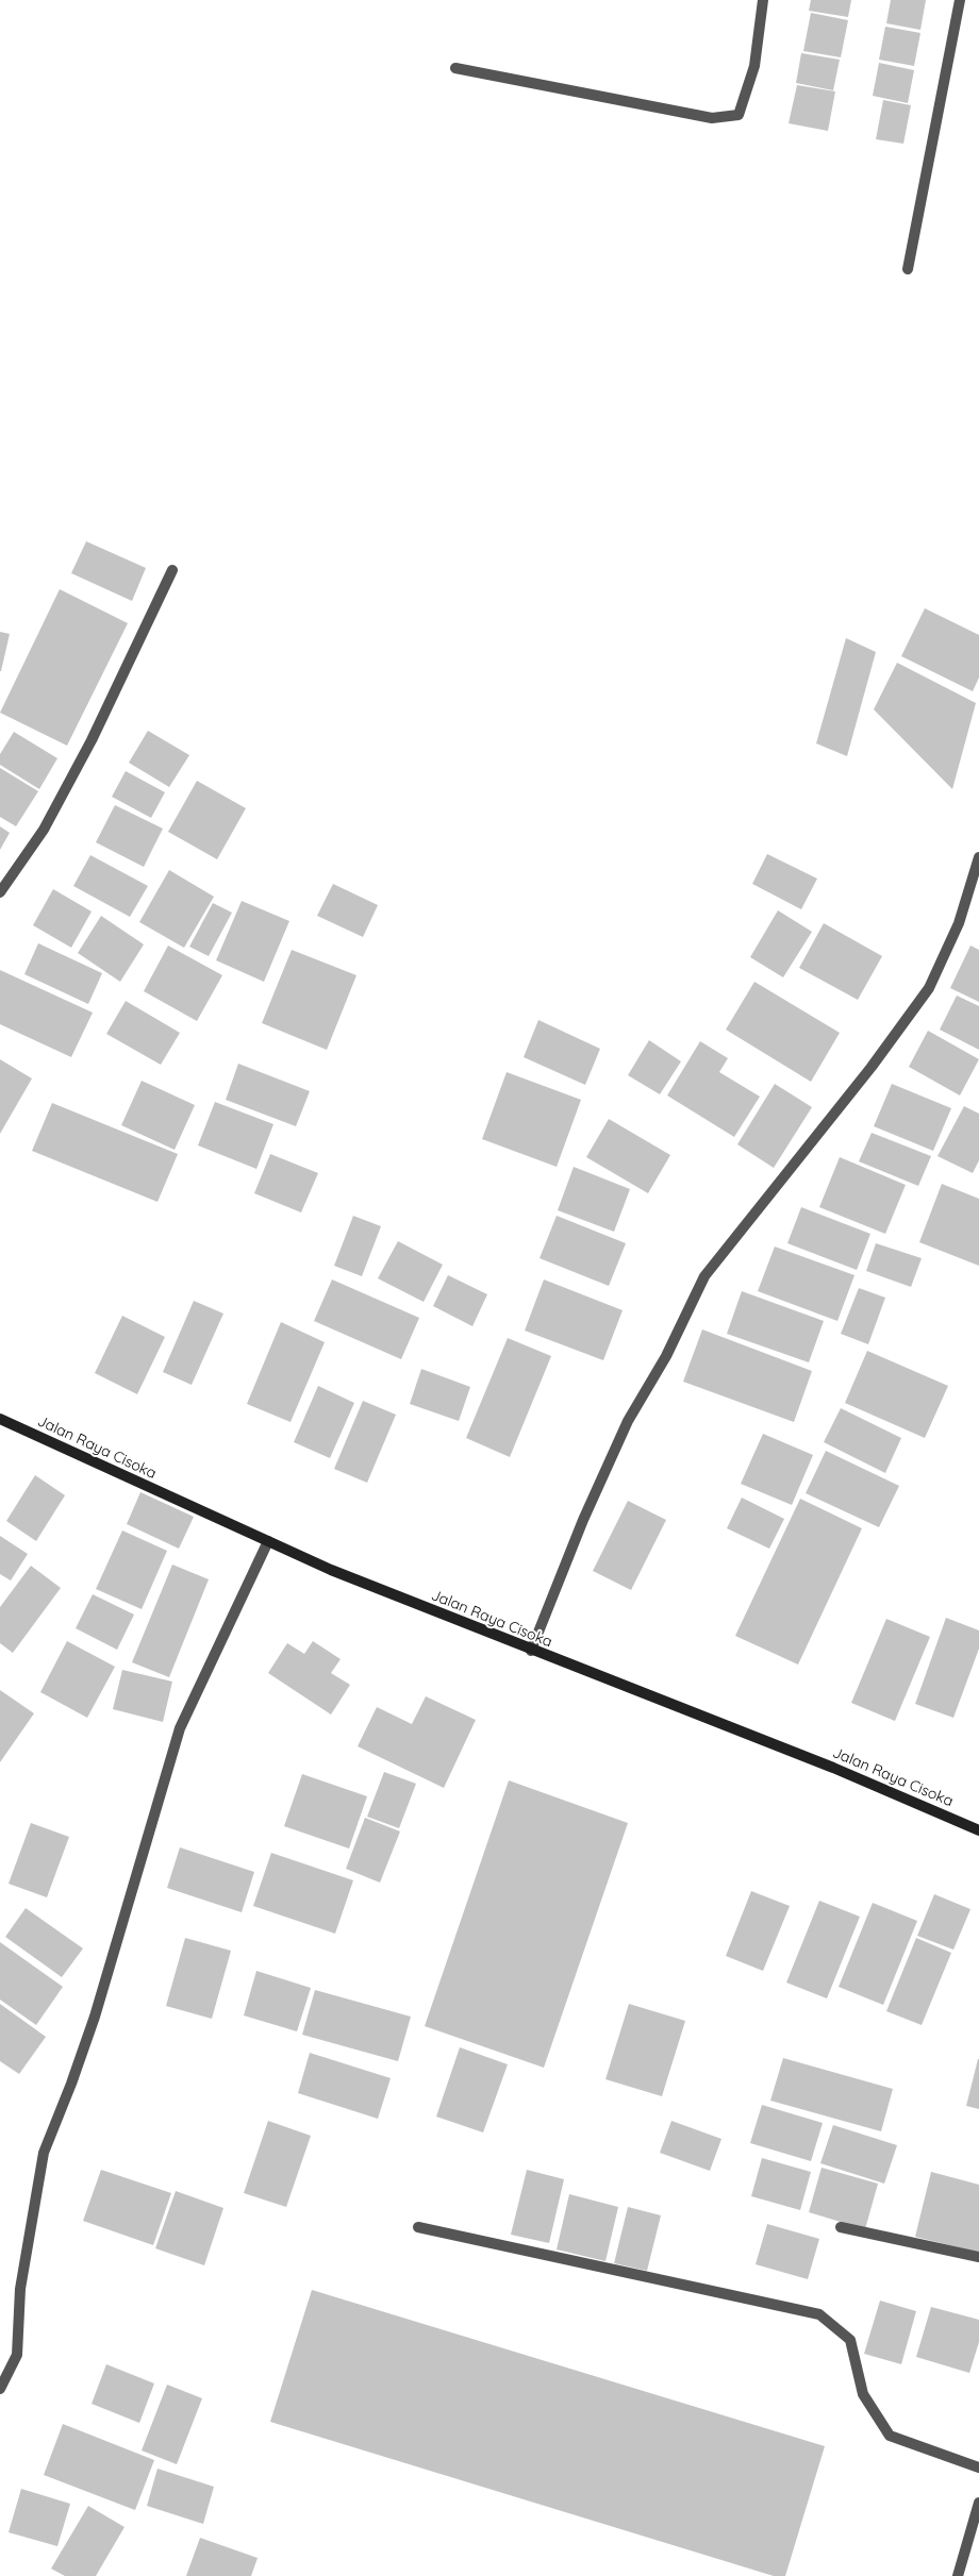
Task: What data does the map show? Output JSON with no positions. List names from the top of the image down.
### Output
{
  "streets": {
    "street": ["Jalan Raya Cisoka"]
  }
}
